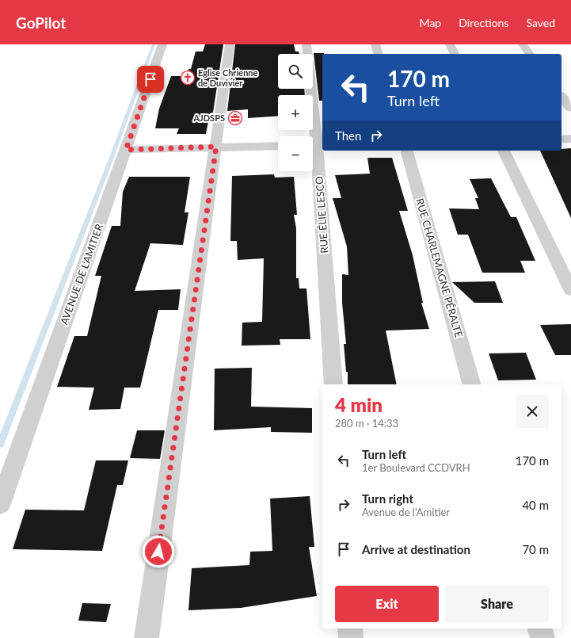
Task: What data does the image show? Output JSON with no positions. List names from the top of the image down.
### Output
{
  "streets": {
    "street": ["RUE ÉLIE LESCO", "RUE CHARLEMAGNE PÉRALTE", "AVENUE DE L'AMITIER"]
  },
  "places": {
    "church": ["Eglise Chrienne de Duvivier"],
    "office": ["AJDSPS"]
  },
  "page": {
    "header": "GoPilot",
    "nav": ["Map", "Directions", "Saved"],
    "map_buttons": ["+", "−"],
    "turn": ["170 m", "Turn left"],
    "then": "Then",
    "heading": ["4 min", "280 m · 14:33"],
    "list": [
      {
        "name": "Turn left",
        "note": "1er Boulevard CCDVRH",
        "value": "170 m"
      },
      {
        "name": "Turn right",
        "note": "Avenue de l'Amitier",
        "value": "40 m"
      },
      {
        "name": "Arrive at destination",
        "value": "70 m"
      }
    ],
    "buttons": ["Exit", "Share"]
  }
}
